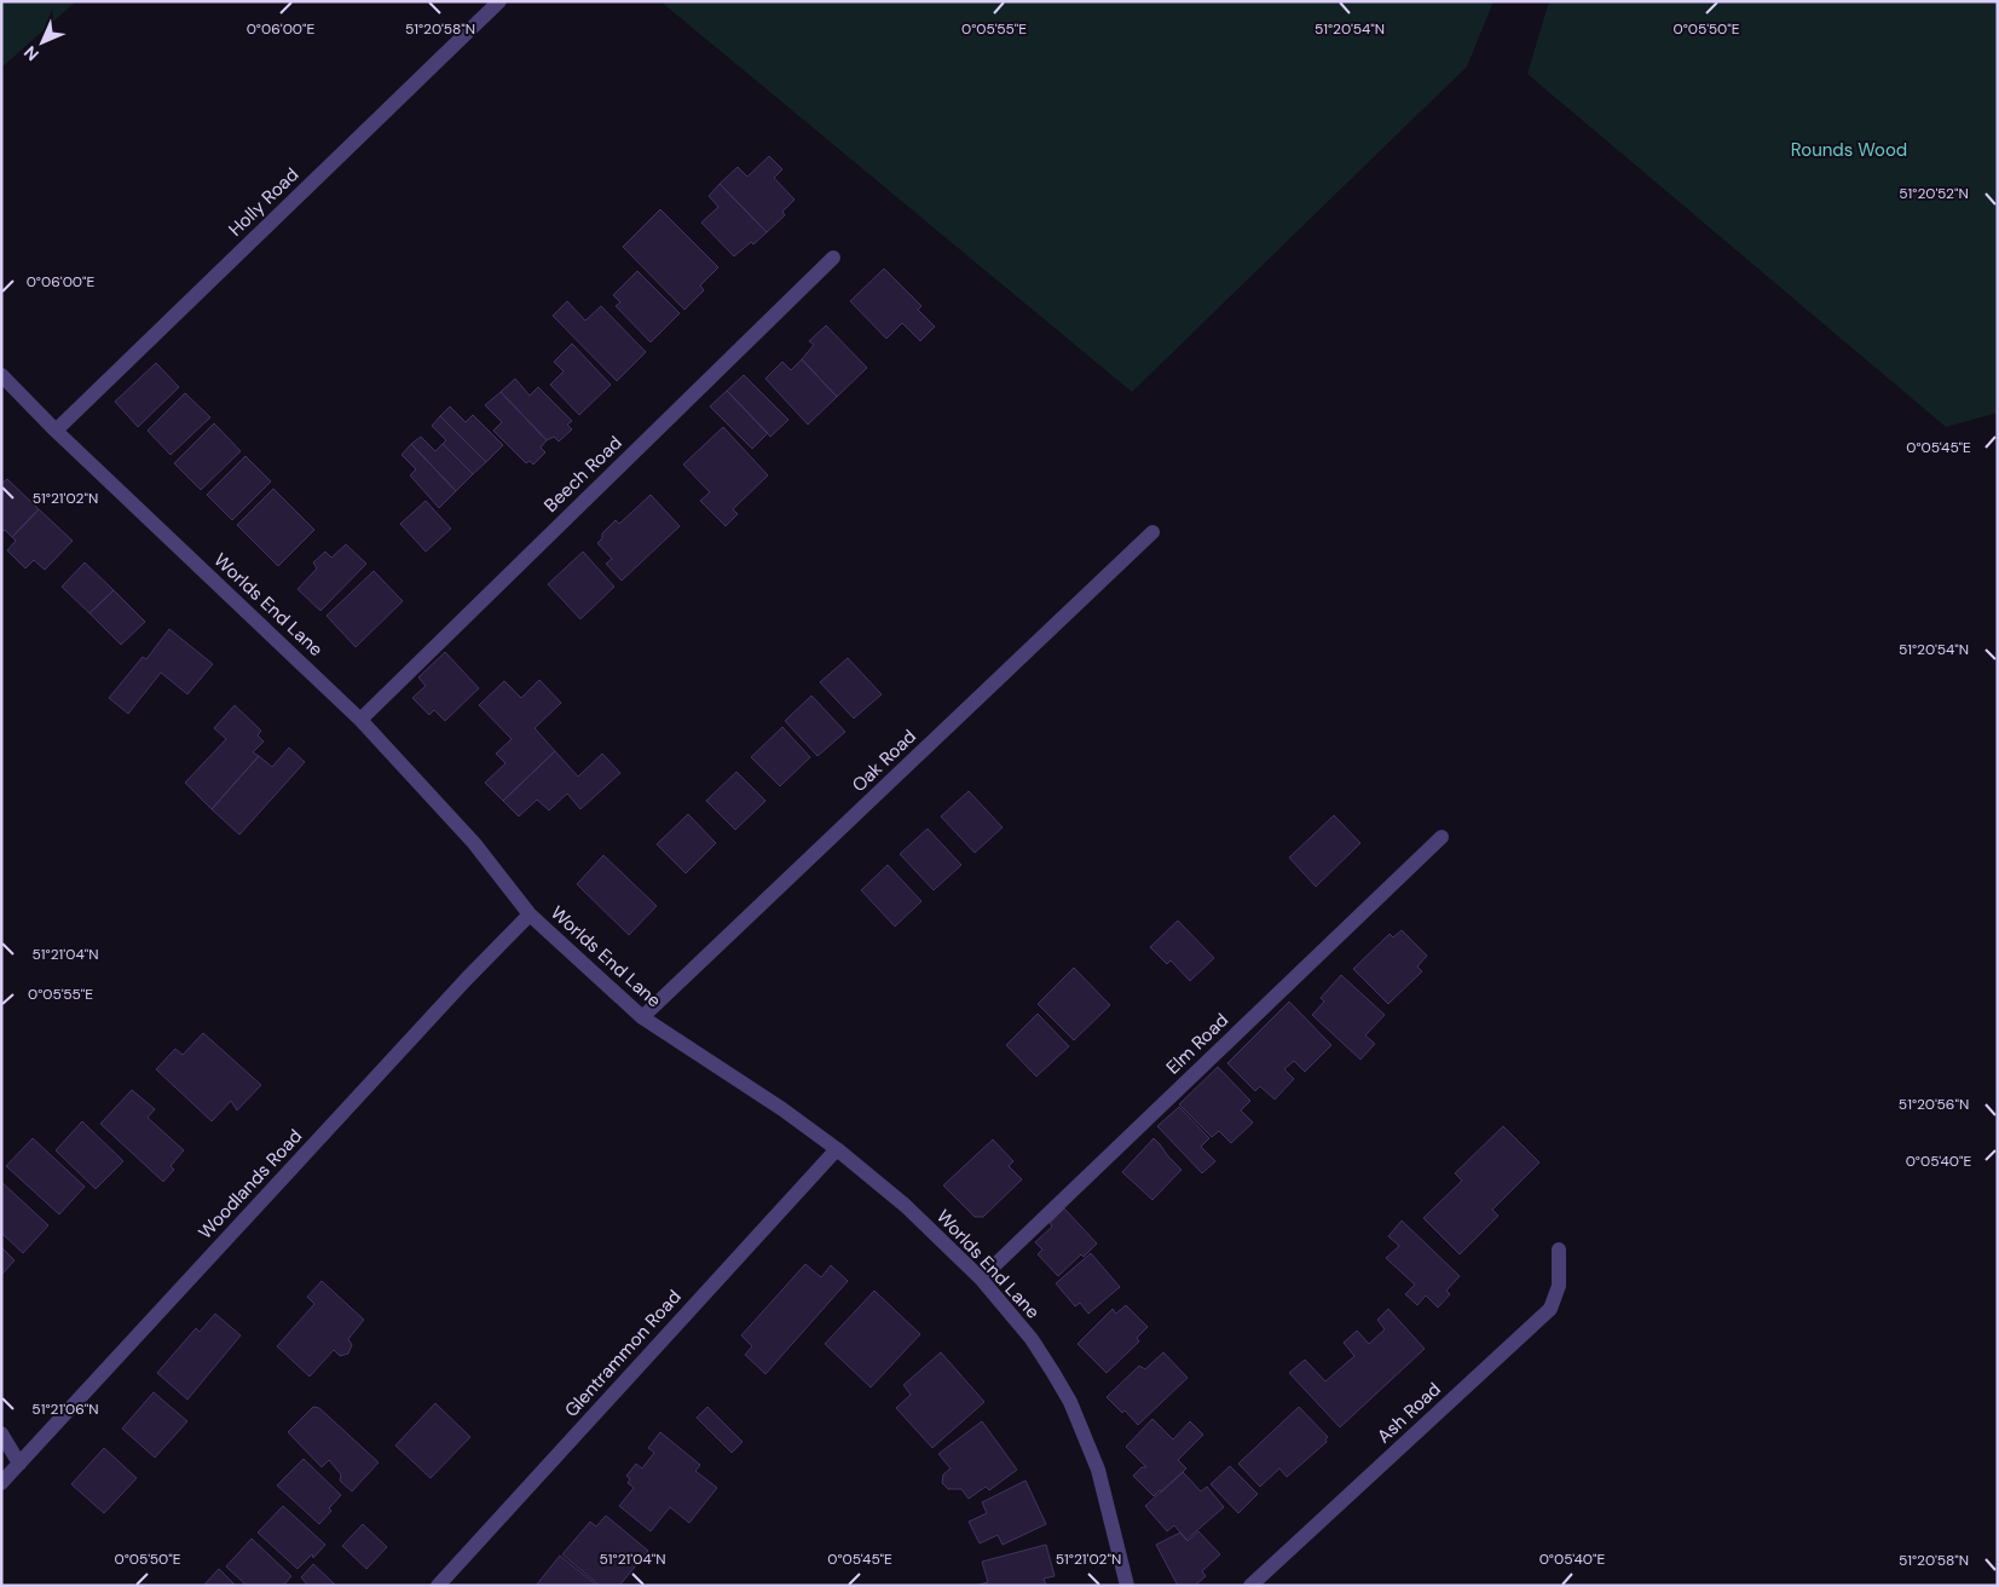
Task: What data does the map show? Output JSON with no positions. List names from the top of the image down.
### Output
{
  "streets": {
    "street": [
      "Holly Road",
      "Beech Road",
      "Worlds End Lane",
      "Oak Road",
      "Elm Road",
      "Woodlands Road",
      "Glentrammon Road",
      "Ash Road"
    ]
  },
  "crossings": [
    ["Holly Road", "Worlds End Lane"],
    ["Beech Road", "Worlds End Lane"],
    ["Worlds End Lane", "Oak Road"],
    ["Worlds End Lane", "Elm Road"],
    ["Worlds End Lane", "Woodlands Road"],
    ["Worlds End Lane", "Glentrammon Road"]
  ],
  "parks": ["Rounds Wood"],
  "north": "bottom left",
  "coordinates": [
    "0°06'00\"E",
    "51°20'58\"N",
    "0°05'55\"E",
    "51°20'54\"N",
    "0°05'50\"E",
    "51°20'52\"N",
    "0°05'45\"E",
    "51°21'02\"N",
    "51°21'04\"N",
    "51°20'56\"N",
    "0°05'40\"E",
    "51°21'06\"N"
  ]
}
